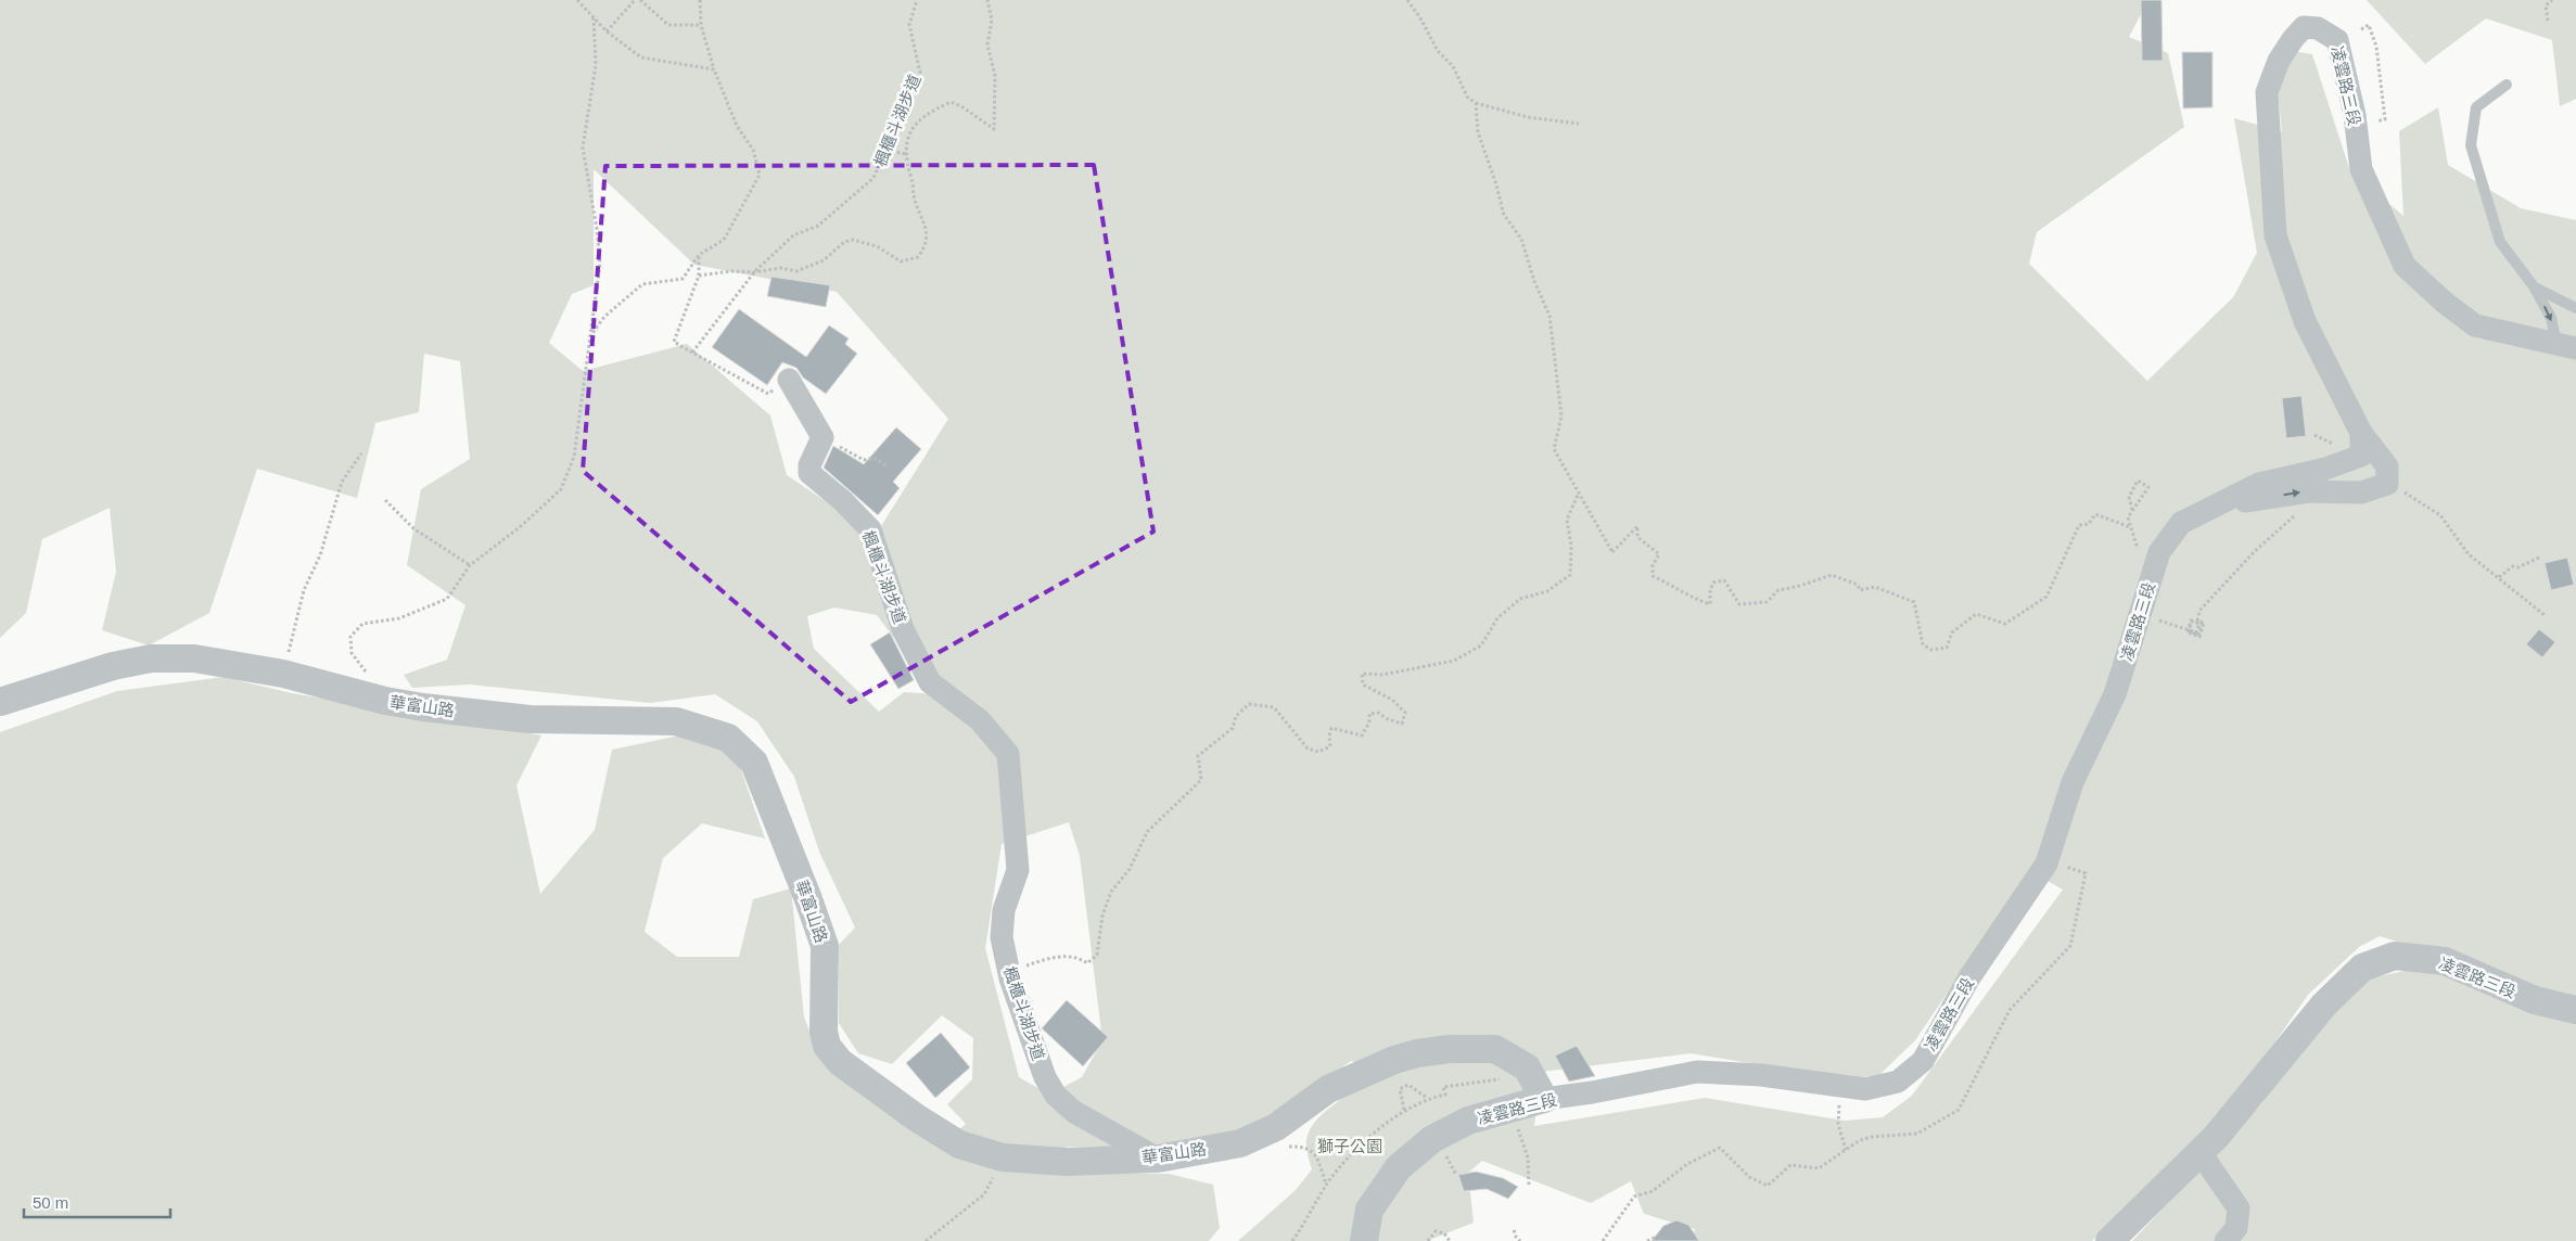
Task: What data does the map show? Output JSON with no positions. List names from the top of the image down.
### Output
{
  "streets": {
    "street": ["凌雲路三段", "楓櫃斗湖步道", "華富山路"]
  },
  "crossings": [
    ["凌雲路三段", "華富山路"],
    ["楓櫃斗湖步道", "華富山路"]
  ],
  "parks": ["獅子公園"],
  "scale_bar": "50 m"
}
